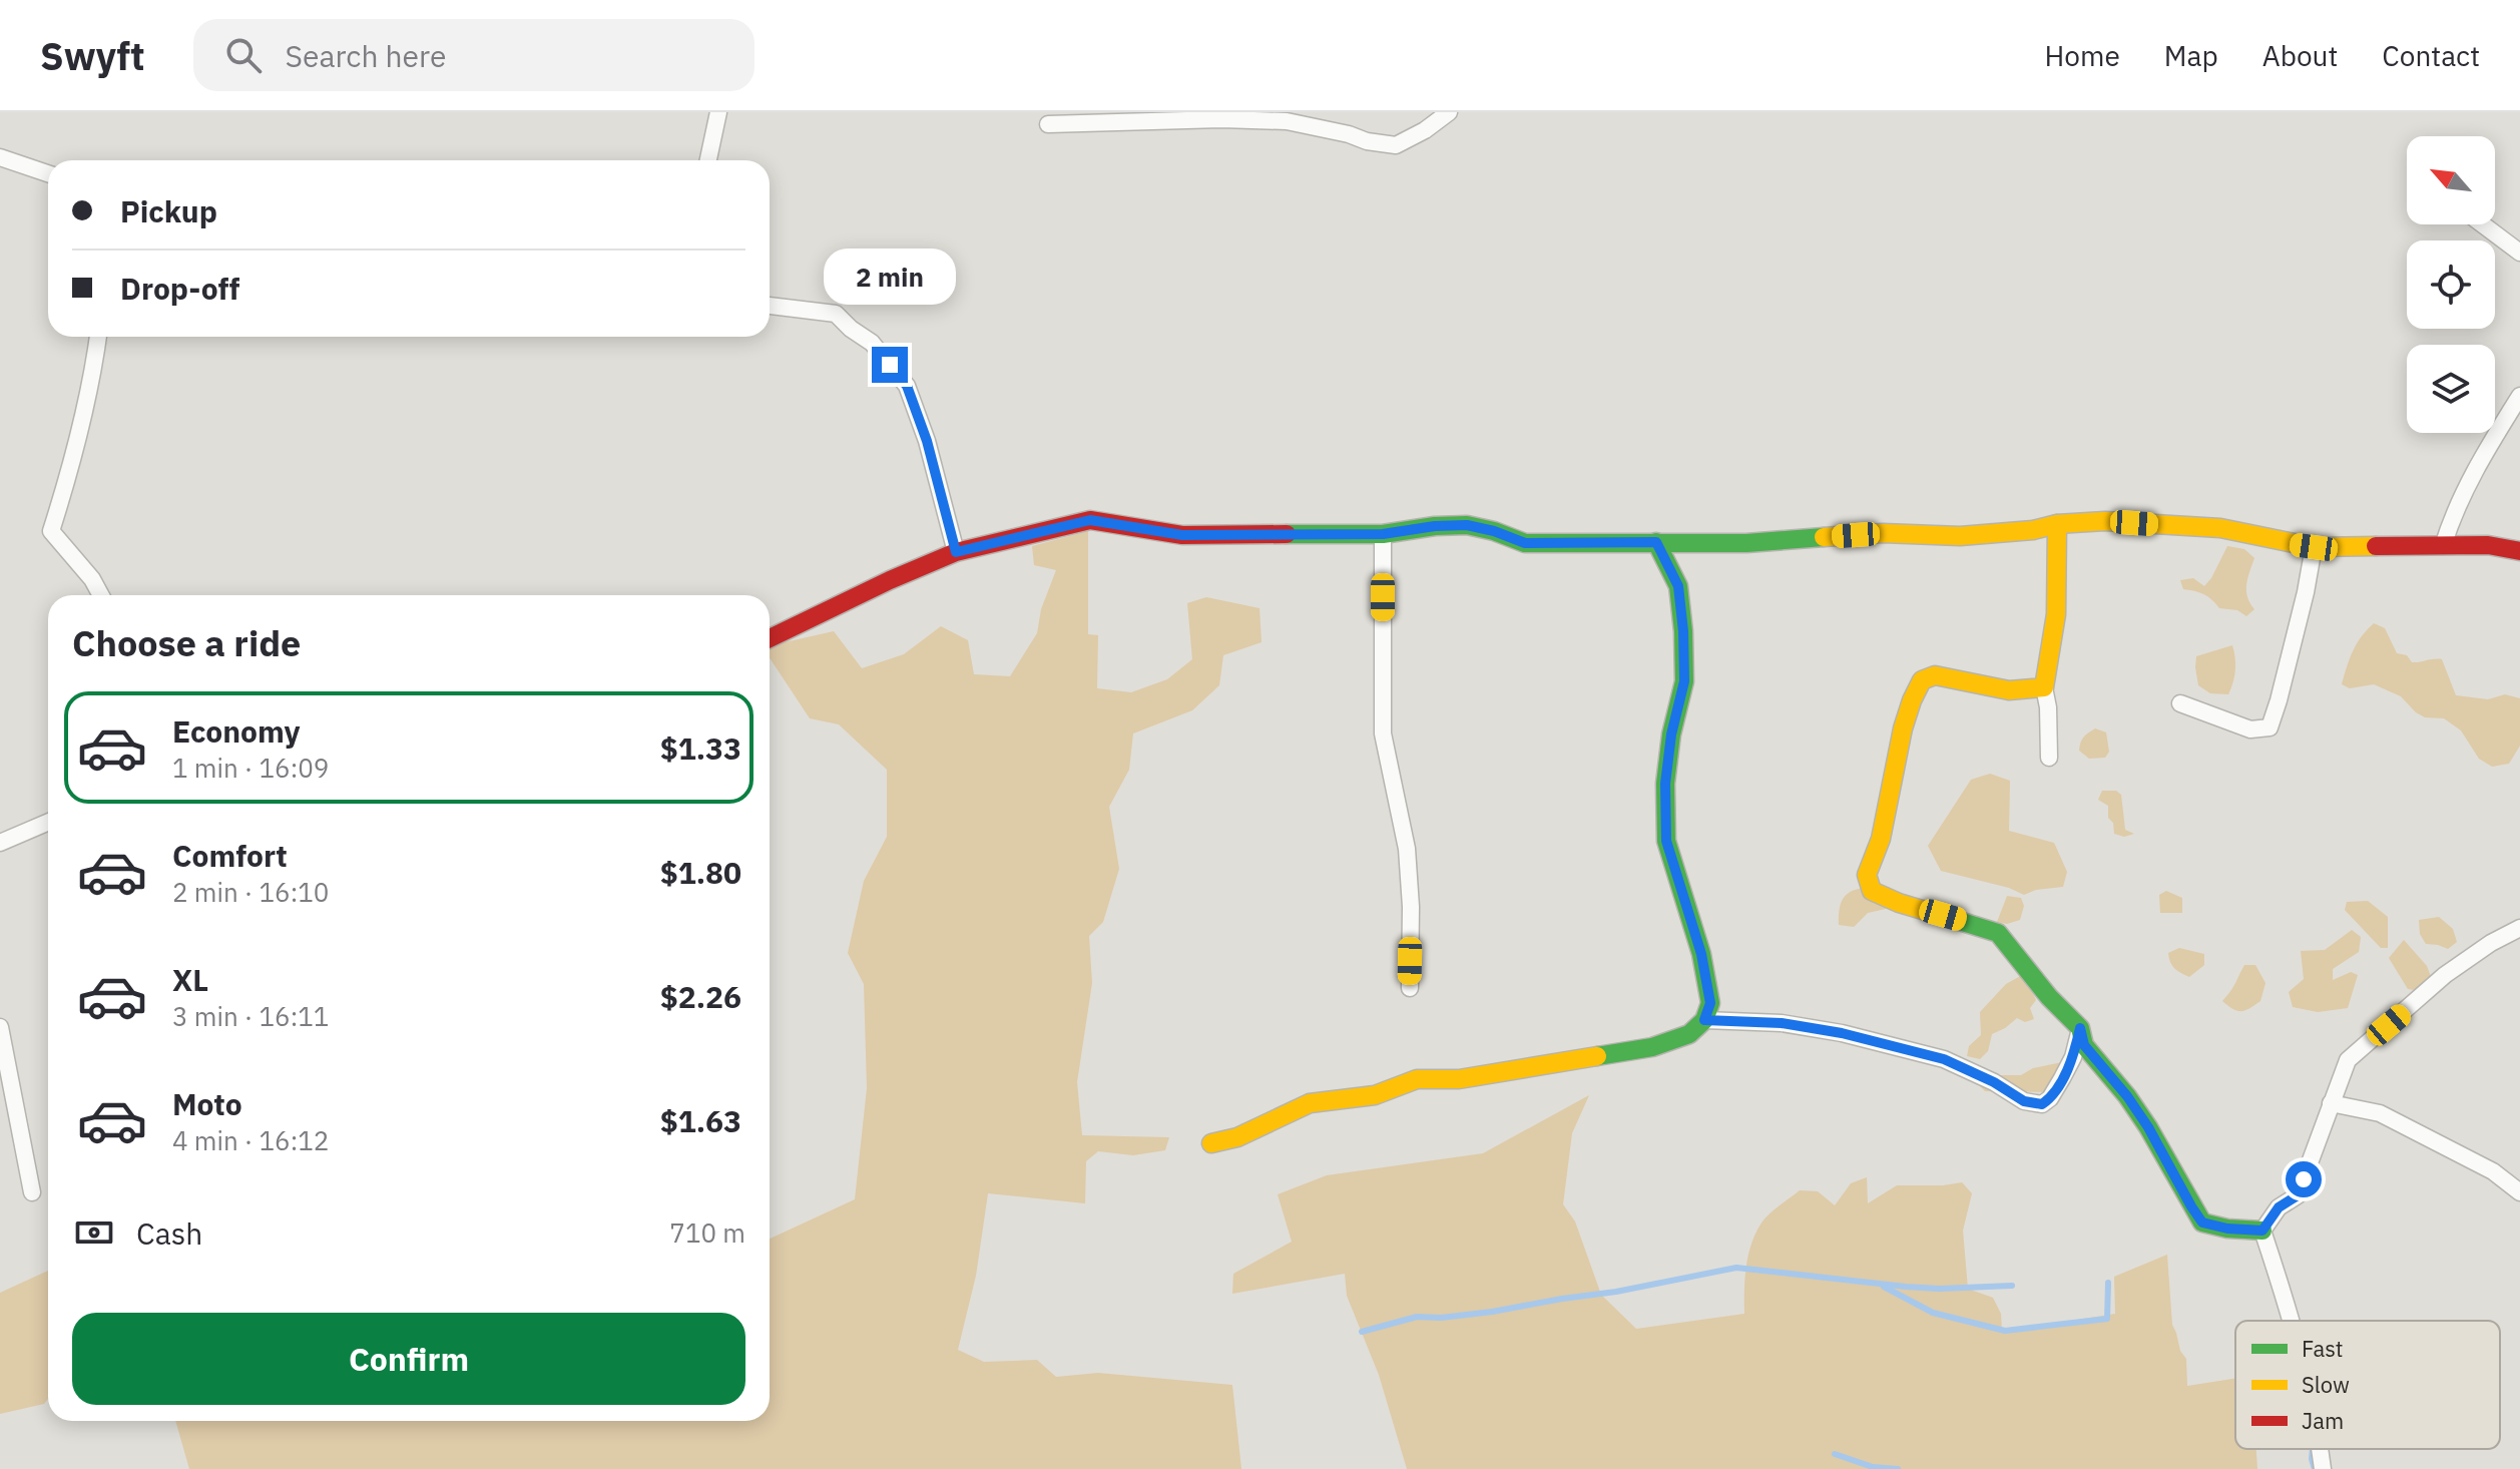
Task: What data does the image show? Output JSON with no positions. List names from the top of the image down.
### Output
{
  "legend": ["Fast", "Slow", "Jam"],
  "north": "top left",
  "page": {
    "header": "Swyft",
    "search": "Search here",
    "nav": [
      "Home",
      "Map",
      "About",
      "Contact"
    ],
    "banner": ["Pickup", "Drop-off"],
    "bubble": "2 min",
    "heading": "Choose a ride",
    "list": [
      {
        "name": "Economy",
        "note": "1 min · 16:09",
        "value": "$1.33"
      },
      {
        "name": "Comfort",
        "note": "2 min · 16:10",
        "value": "$1.80"
      },
      {
        "name": "XL",
        "note": "3 min · 16:11",
        "value": "$2.26"
      },
      {
        "name": "Moto",
        "note": "4 min · 16:12",
        "value": "$1.63"
      }
    ],
    "pay": ["Cash", "710 m"],
    "buttons": "Confirm"
  }
}
